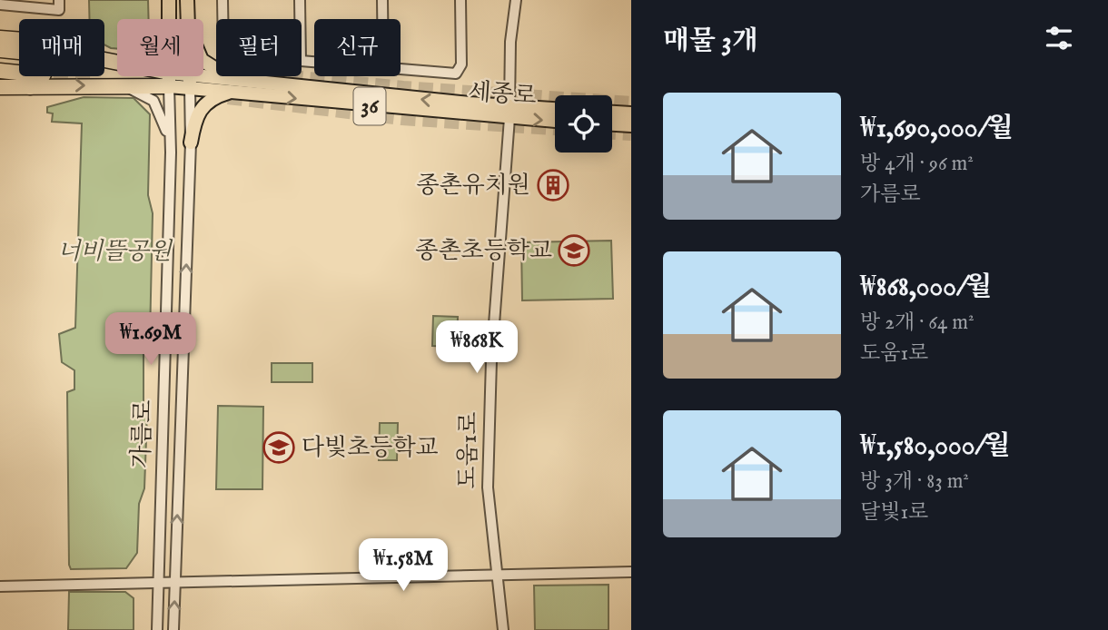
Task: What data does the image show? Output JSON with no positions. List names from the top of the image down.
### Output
{
  "streets": {
    "main road": ["세종로", "36"],
    "street": ["가름로", "도움1로"]
  },
  "crossings": [
    ["세종로", "36"],
    ["세종로", "가름로"],
    ["세종로", "도움1로"]
  ],
  "parks": ["너비뜰공원"],
  "places": {
    "building": ["종촌유치원"],
    "school or university": ["종촌초등학교", "다빛초등학교"]
  },
  "page": {
    "heading": "매물 3개",
    "chip": [
      "매매",
      "월세",
      "필터",
      "신규"
    ],
    "list": [
      {
        "name": "₩1,690,000/월",
        "note": "방 4개 · 96 m² · 가름로"
      },
      {
        "name": "₩868,000/월",
        "note": "방 2개 · 64 m² · 도움1로"
      },
      {
        "name": "₩1,580,000/월",
        "note": "방 3개 · 83 m² · 달빛1로"
      }
    ],
    "price": ["₩1.69M", "₩868K", "₩1.58M"]
  }
}
